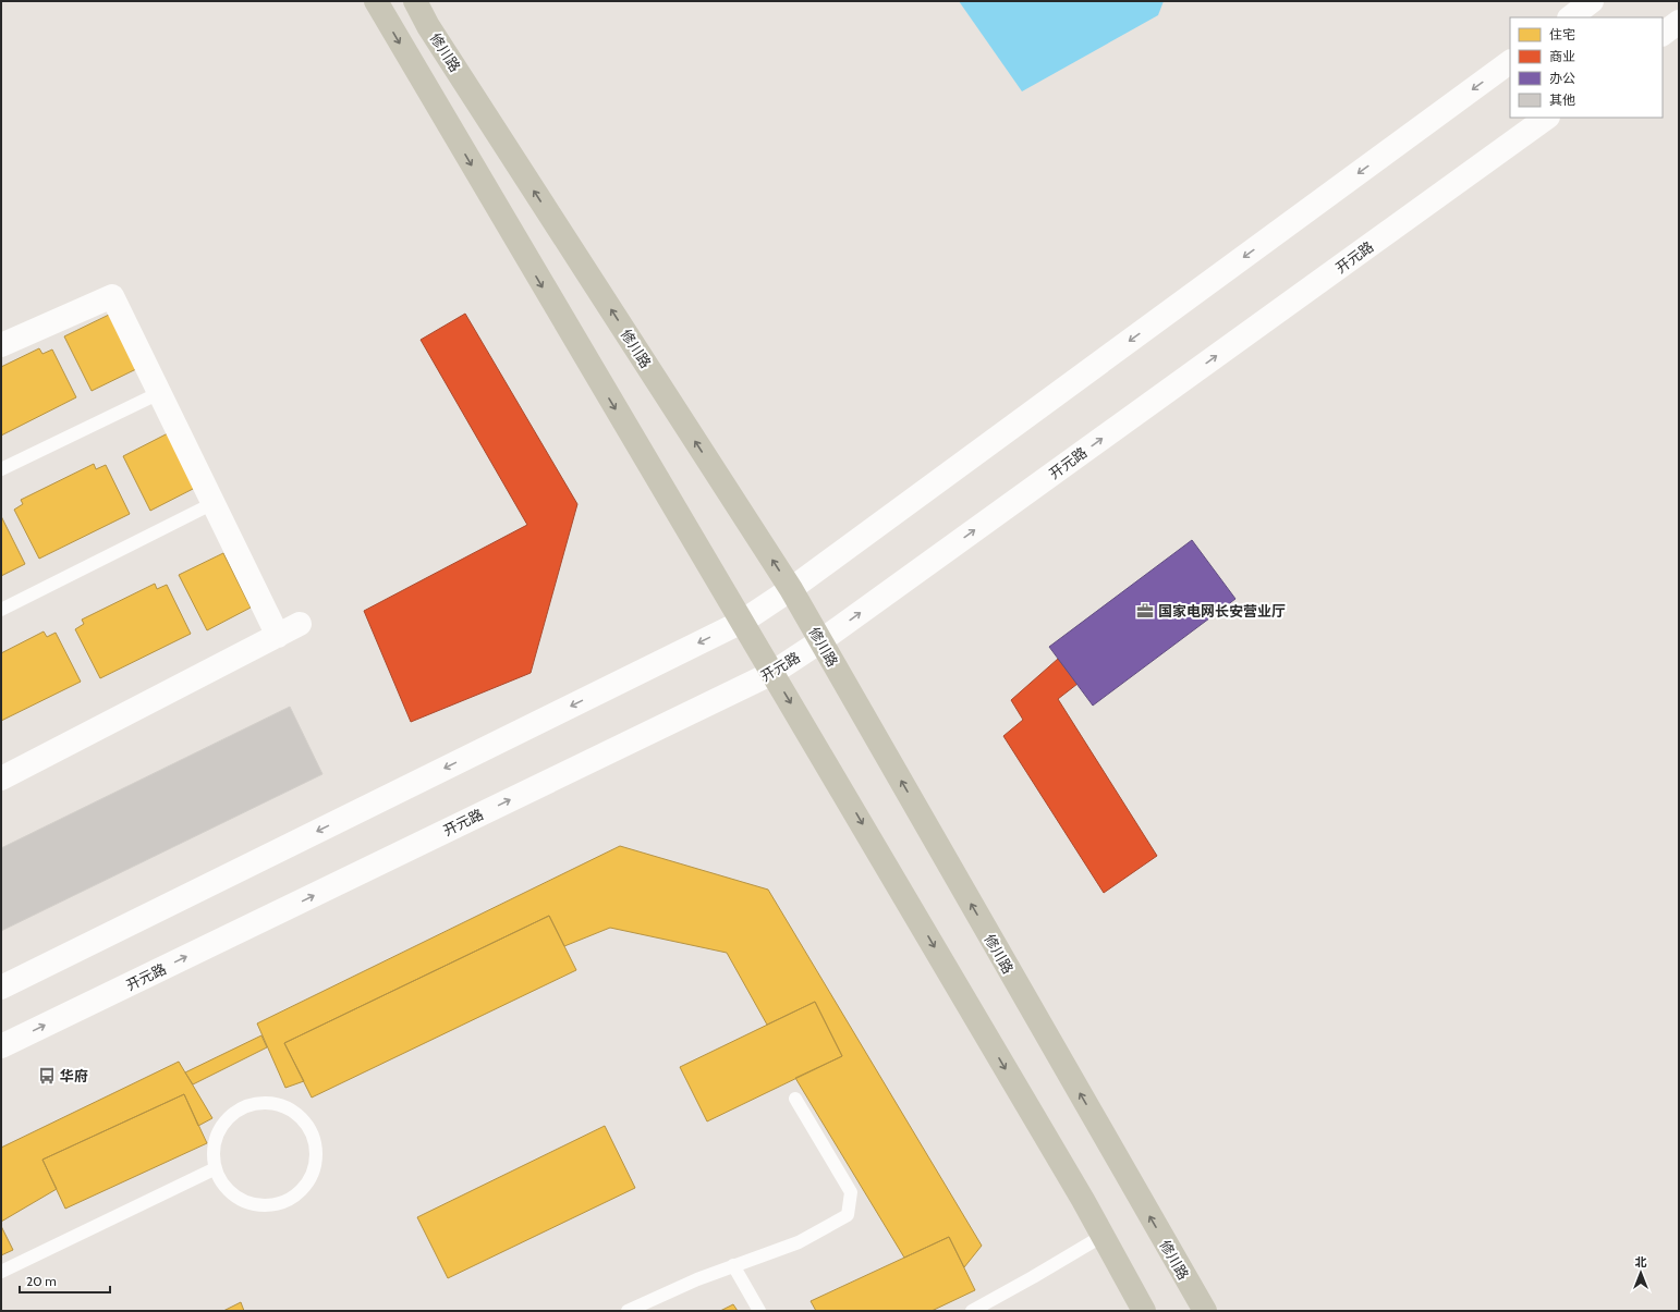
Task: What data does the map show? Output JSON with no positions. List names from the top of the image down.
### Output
{
  "streets": {
    "main road": ["修川路", "开元路"]
  },
  "crossings": [
    ["修川路", "开元路"]
  ],
  "places": {
    "office": ["国家电网长安营业厅"],
    "bus stop": ["华府"]
  },
  "legend": [
    "住宅",
    "商业",
    "办公",
    "其他"
  ],
  "scale_bar": "20 m",
  "north": "top"
}
